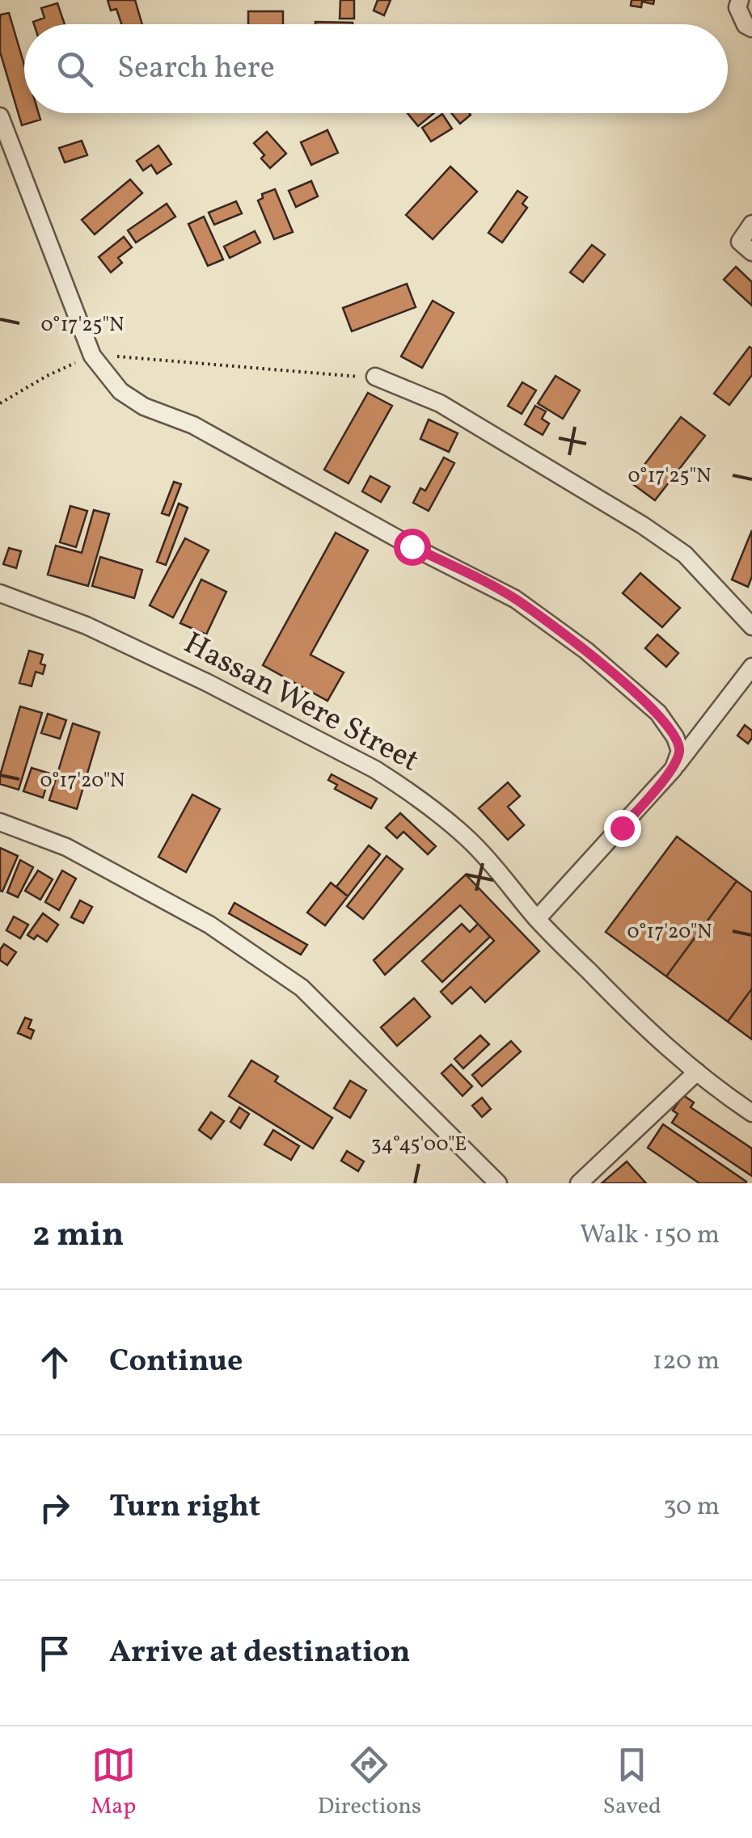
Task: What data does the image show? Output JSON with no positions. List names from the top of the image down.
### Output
{
  "streets": {
    "street": ["Hassan Were Street"]
  },
  "page": {
    "search": "Search here",
    "heading": ["2 min", "Walk · 150 m"],
    "list": [
      ["Continue", "120 m"],
      ["Turn right", "30 m"],
      "Arrive at destination"
    ],
    "nav": ["Map", "Directions", "Saved"]
  },
  "coordinates": ["0°17'25\"N", "0°17'20\"N", "34°45'00\"E"]
}
